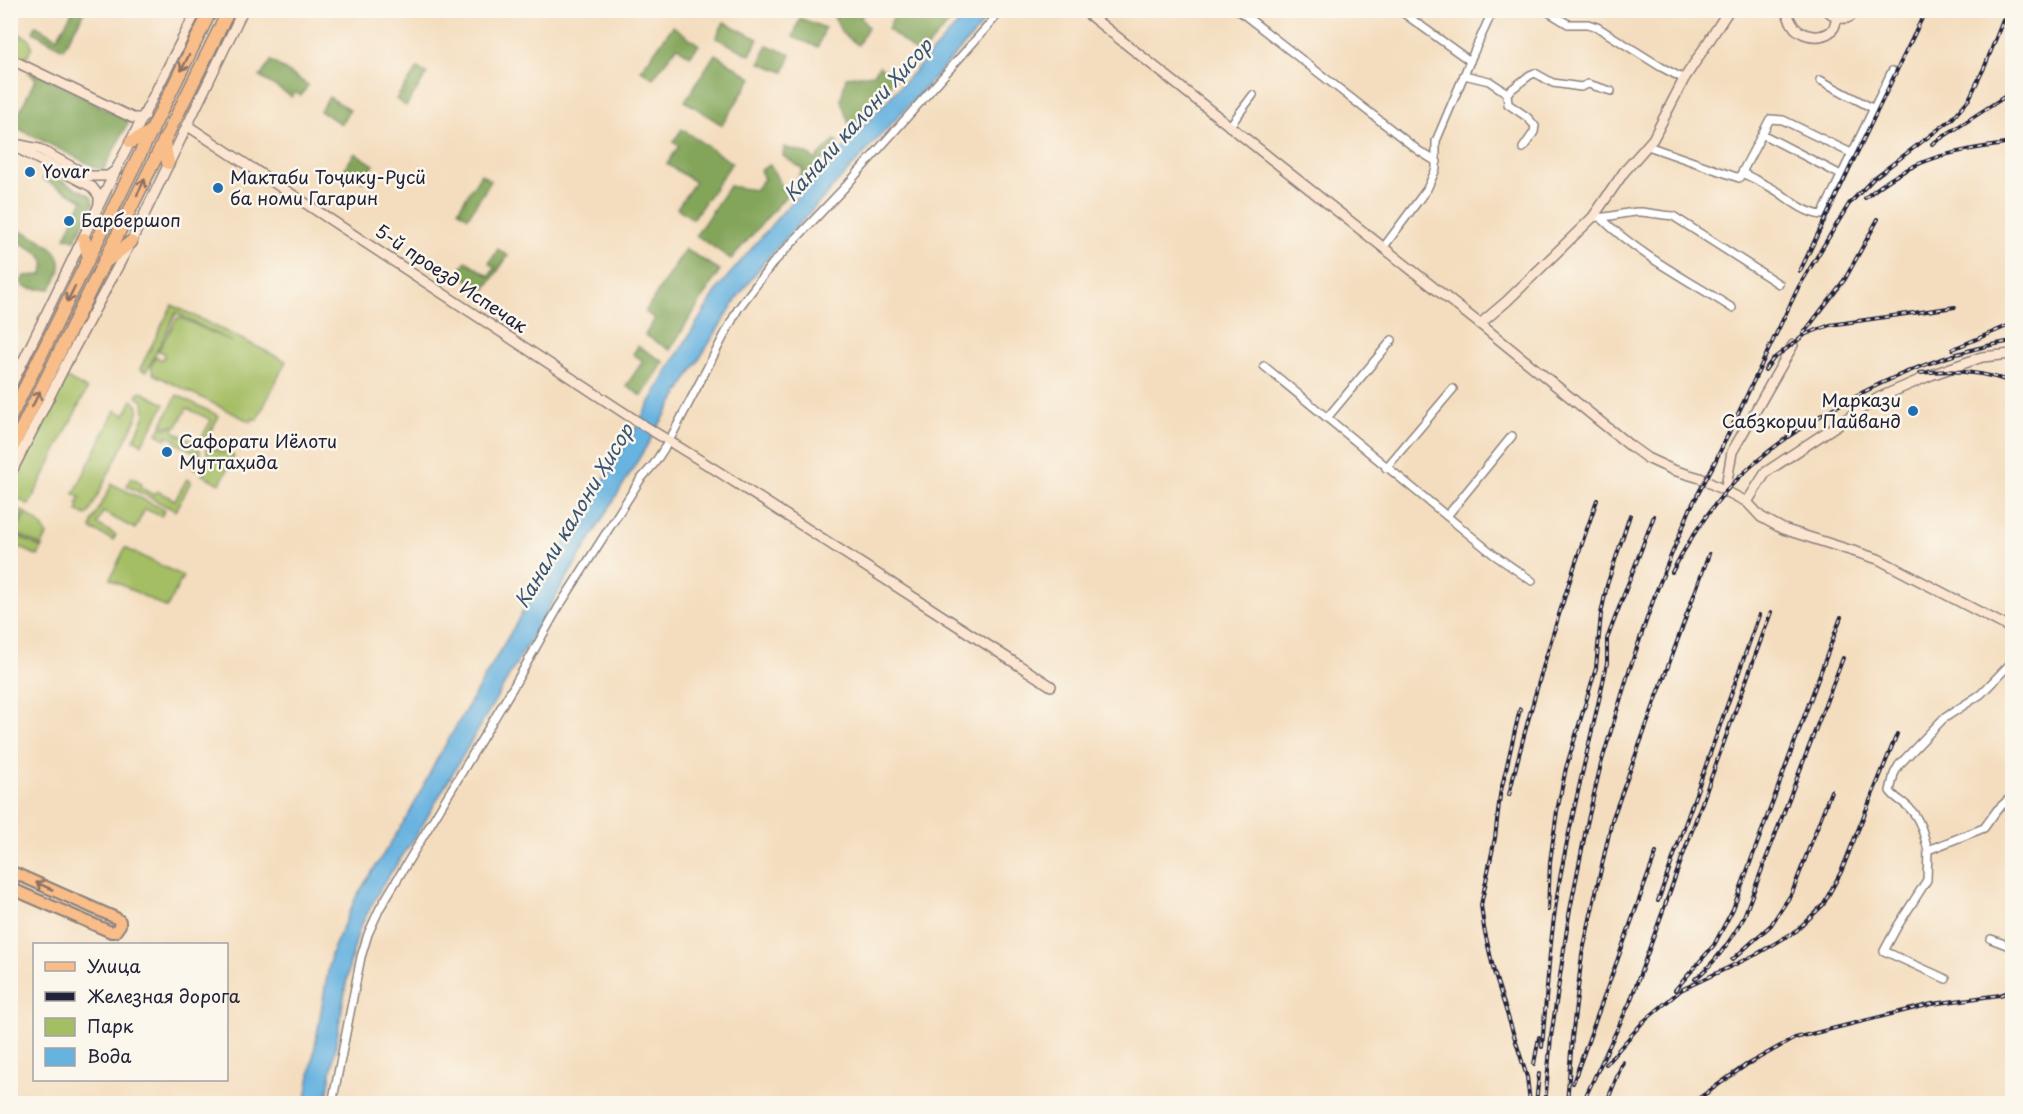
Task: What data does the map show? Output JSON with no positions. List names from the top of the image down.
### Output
{
  "streets": {
    "street": ["5-й проезд Испечак"]
  },
  "water": ["Канали калони Ҳисор"],
  "places": [
    "Yovar",
    "Мактаби Тоҷику-Русӣ ба номи Гагарин",
    "Барбершоп",
    "Маркази Сабзкории Пайванд",
    "Сафорати Иёлоти Муттаҳида"
  ],
  "legend": [
    "Улица",
    "Железная дорога",
    "Парк",
    "Вода"
  ]
}
